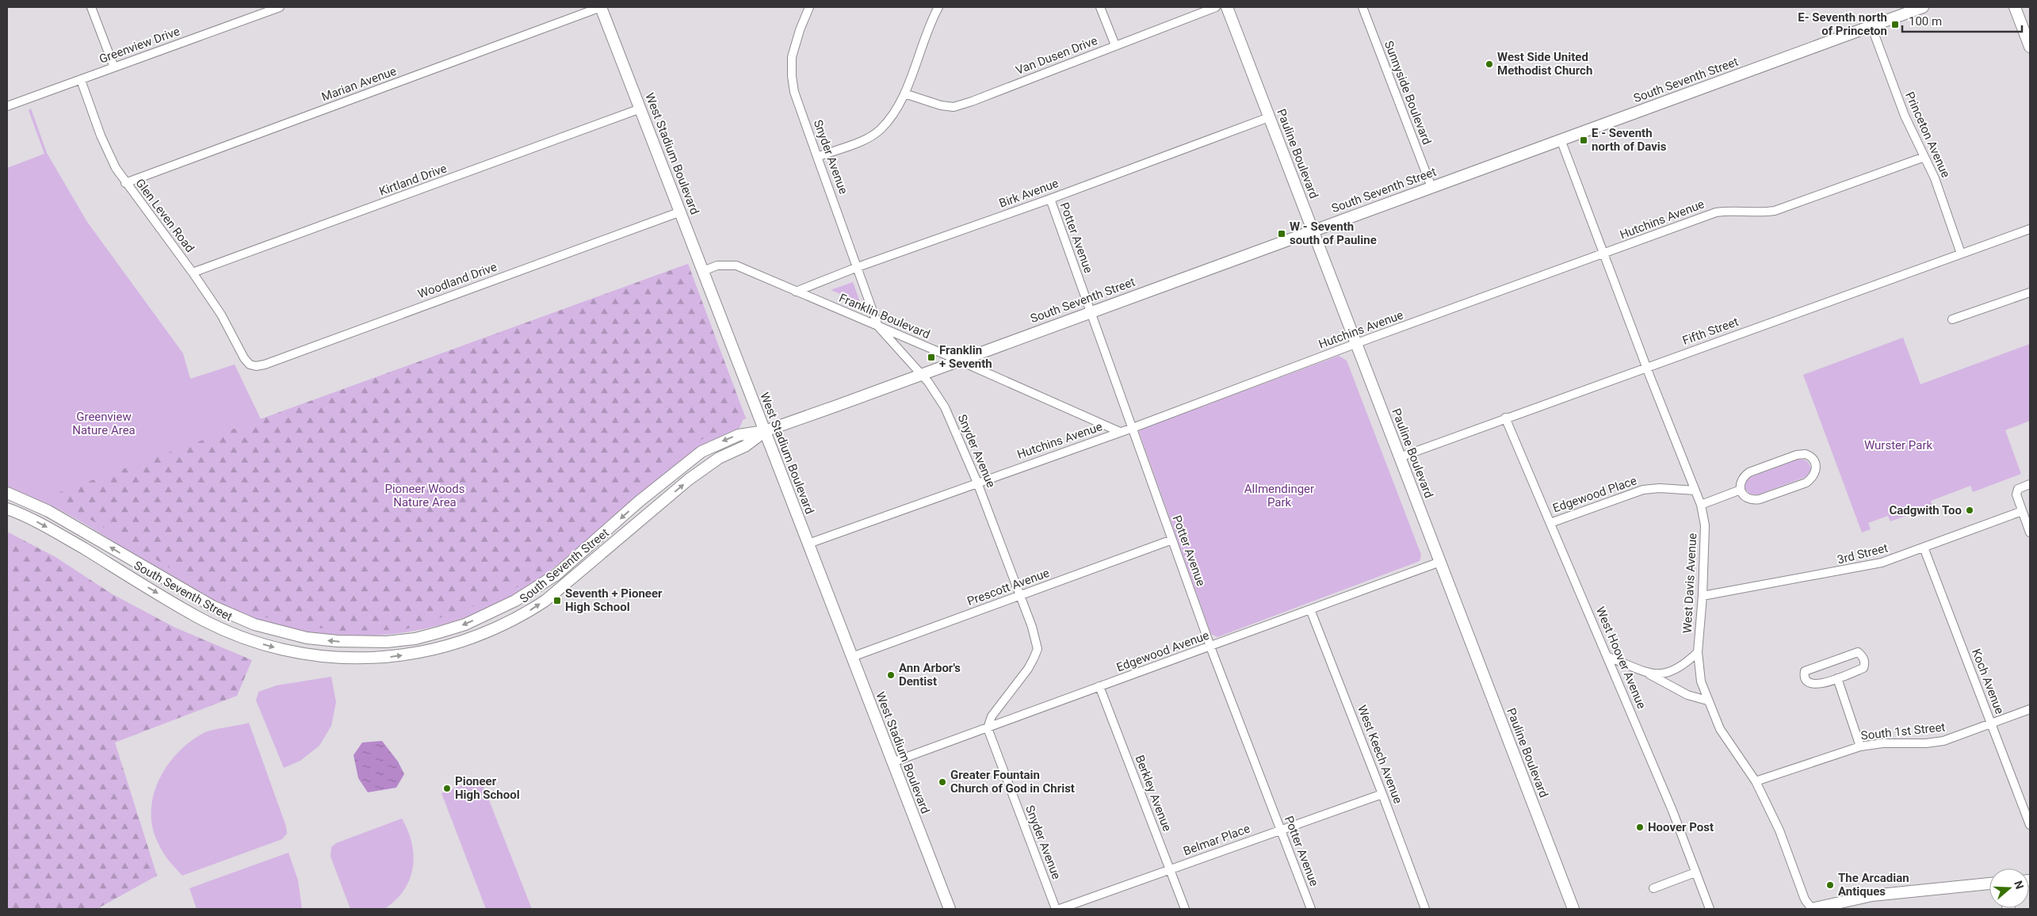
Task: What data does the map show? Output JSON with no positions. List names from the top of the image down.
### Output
{
  "streets": {
    "street": [
      "Greenview Drive",
      "Van Dusen Drive",
      "South Seventh Street",
      "Marian Avenue",
      "Sunnyside Boulevard",
      "Princeton Avenue",
      "West Stadium Boulevard",
      "Pauline Boulevard",
      "Snyder Avenue",
      "Kirtland Drive",
      "Birk Avenue",
      "Glen Leven Road",
      "Hutchins Avenue",
      "Potter Avenue",
      "Woodland Drive",
      "Franklin Boulevard",
      "Fifth Street",
      "Edgewood Place",
      "3rd Street",
      "West Davis Avenue",
      "Prescott Avenue",
      "Edgewood Avenue",
      "West Hoover Avenue",
      "Koch Avenue",
      "South 1st Street",
      "West Keech Avenue",
      "Berkley Avenue",
      "Belmar Place"
    ]
  },
  "crossings": [
    ["Greenview Drive", "Glen Leven Road"],
    ["South Seventh Street", "Sunnyside Boulevard"],
    ["South Seventh Street", "Princeton Avenue"],
    ["South Seventh Street", "West Stadium Boulevard"],
    ["South Seventh Street", "Pauline Boulevard"],
    ["South Seventh Street", "Snyder Avenue"],
    ["South Seventh Street", "Potter Avenue"],
    ["South Seventh Street", "Franklin Boulevard"],
    ["South Seventh Street", "West Davis Avenue"],
    ["Marian Avenue", "West Stadium Boulevard"],
    ["Marian Avenue", "Glen Leven Road"],
    ["Princeton Avenue", "Hutchins Avenue"],
    ["Princeton Avenue", "Fifth Street"],
    ["West Stadium Boulevard", "Kirtland Drive"],
    ["West Stadium Boulevard", "Hutchins Avenue"],
    ["West Stadium Boulevard", "Woodland Drive"],
    ["West Stadium Boulevard", "Franklin Boulevard"],
    ["West Stadium Boulevard", "Prescott Avenue"],
    ["West Stadium Boulevard", "Edgewood Avenue"],
    ["Pauline Boulevard", "Birk Avenue"],
    ["Pauline Boulevard", "Hutchins Avenue"],
    ["Pauline Boulevard", "Fifth Street"],
    ["Pauline Boulevard", "Edgewood Avenue"],
    ["Snyder Avenue", "Birk Avenue"],
    ["Snyder Avenue", "Hutchins Avenue"],
    ["Snyder Avenue", "Franklin Boulevard"],
    ["Snyder Avenue", "Prescott Avenue"],
    ["Snyder Avenue", "Edgewood Avenue"],
    ["Kirtland Drive", "Glen Leven Road"],
    ["Birk Avenue", "Potter Avenue"],
    ["Birk Avenue", "Franklin Boulevard"],
    ["Glen Leven Road", "Woodland Drive"],
    ["Hutchins Avenue", "Potter Avenue"],
    ["Hutchins Avenue", "Franklin Boulevard"],
    ["Hutchins Avenue", "West Davis Avenue"],
    ["Potter Avenue", "Prescott Avenue"],
    ["Potter Avenue", "Edgewood Avenue"],
    ["Potter Avenue", "Belmar Place"],
    ["Fifth Street", "West Davis Avenue"],
    ["Fifth Street", "West Hoover Avenue"],
    ["Edgewood Place", "West Davis Avenue"],
    ["Edgewood Place", "West Hoover Avenue"],
    ["3rd Street", "West Davis Avenue"],
    ["3rd Street", "Koch Avenue"],
    ["West Davis Avenue", "South 1st Street"],
    ["Edgewood Avenue", "West Keech Avenue"],
    ["Edgewood Avenue", "Berkley Avenue"],
    ["Koch Avenue", "South 1st Street"],
    ["West Keech Avenue", "Belmar Place"],
    ["Berkley Avenue", "Belmar Place"]
  ],
  "parks": [
    "Greenview Nature Area",
    "Wurster Park",
    "Pioneer Woods Nature Area",
    "Allmendinger Park"
  ],
  "places": {
    "transit": [
      "E- Seventh north of Princeton",
      "E - Seventh north of Davis",
      "W - Seventh south of Pauline",
      "Franklin + Seventh",
      "Seventh + Pioneer High School"
    ],
    "other": [
      "West Side United Methodist Church",
      "Cadgwith Too",
      "Ann Arbor's Dentist",
      "Greater Fountain Church of God in Christ",
      "Pioneer High School",
      "Hoover Post",
      "The Arcadian Antiques"
    ]
  },
  "scale_bar": "100 m",
  "north": "right"
}
